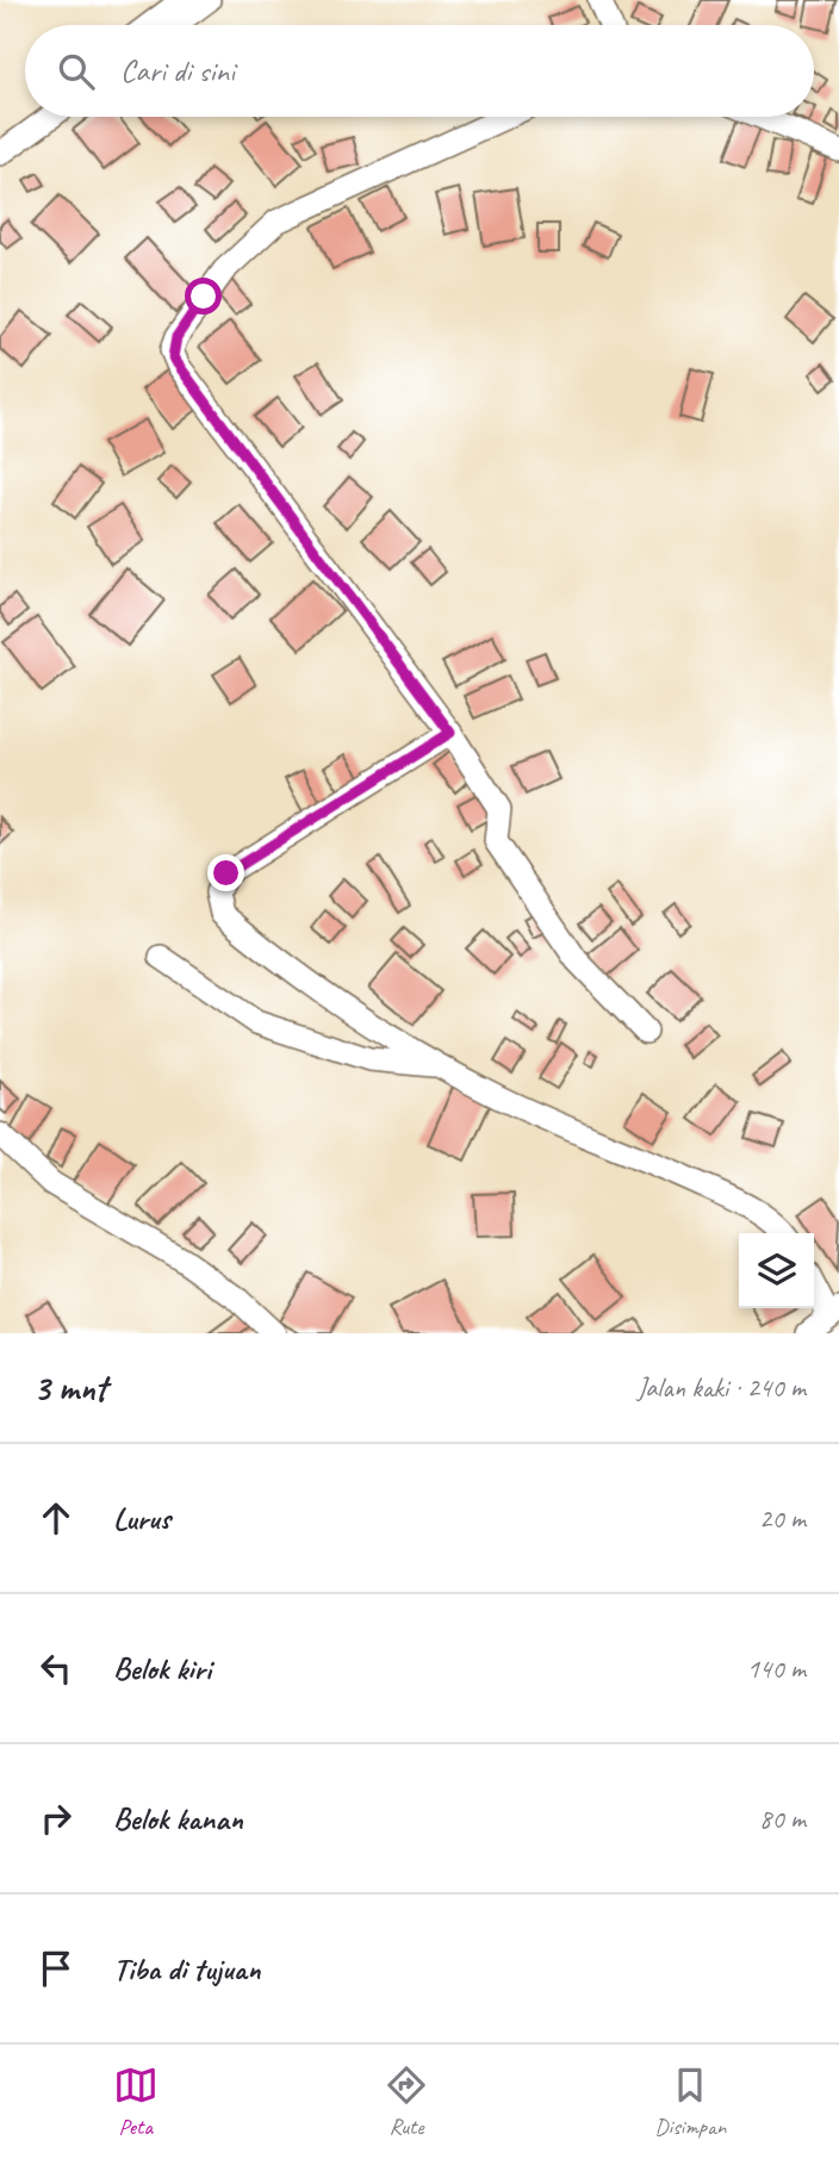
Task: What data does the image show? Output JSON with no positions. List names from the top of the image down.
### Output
{
  "page": {
    "search": "Cari di sini",
    "heading": ["3 mnt", "Jalan kaki · 240 m"],
    "list": [
      ["Lurus", "20 m"],
      ["Belok kiri", "140 m"],
      ["Belok kanan", "80 m"],
      "Tiba di tujuan"
    ],
    "nav": ["Peta", "Rute", "Disimpan"]
  }
}
